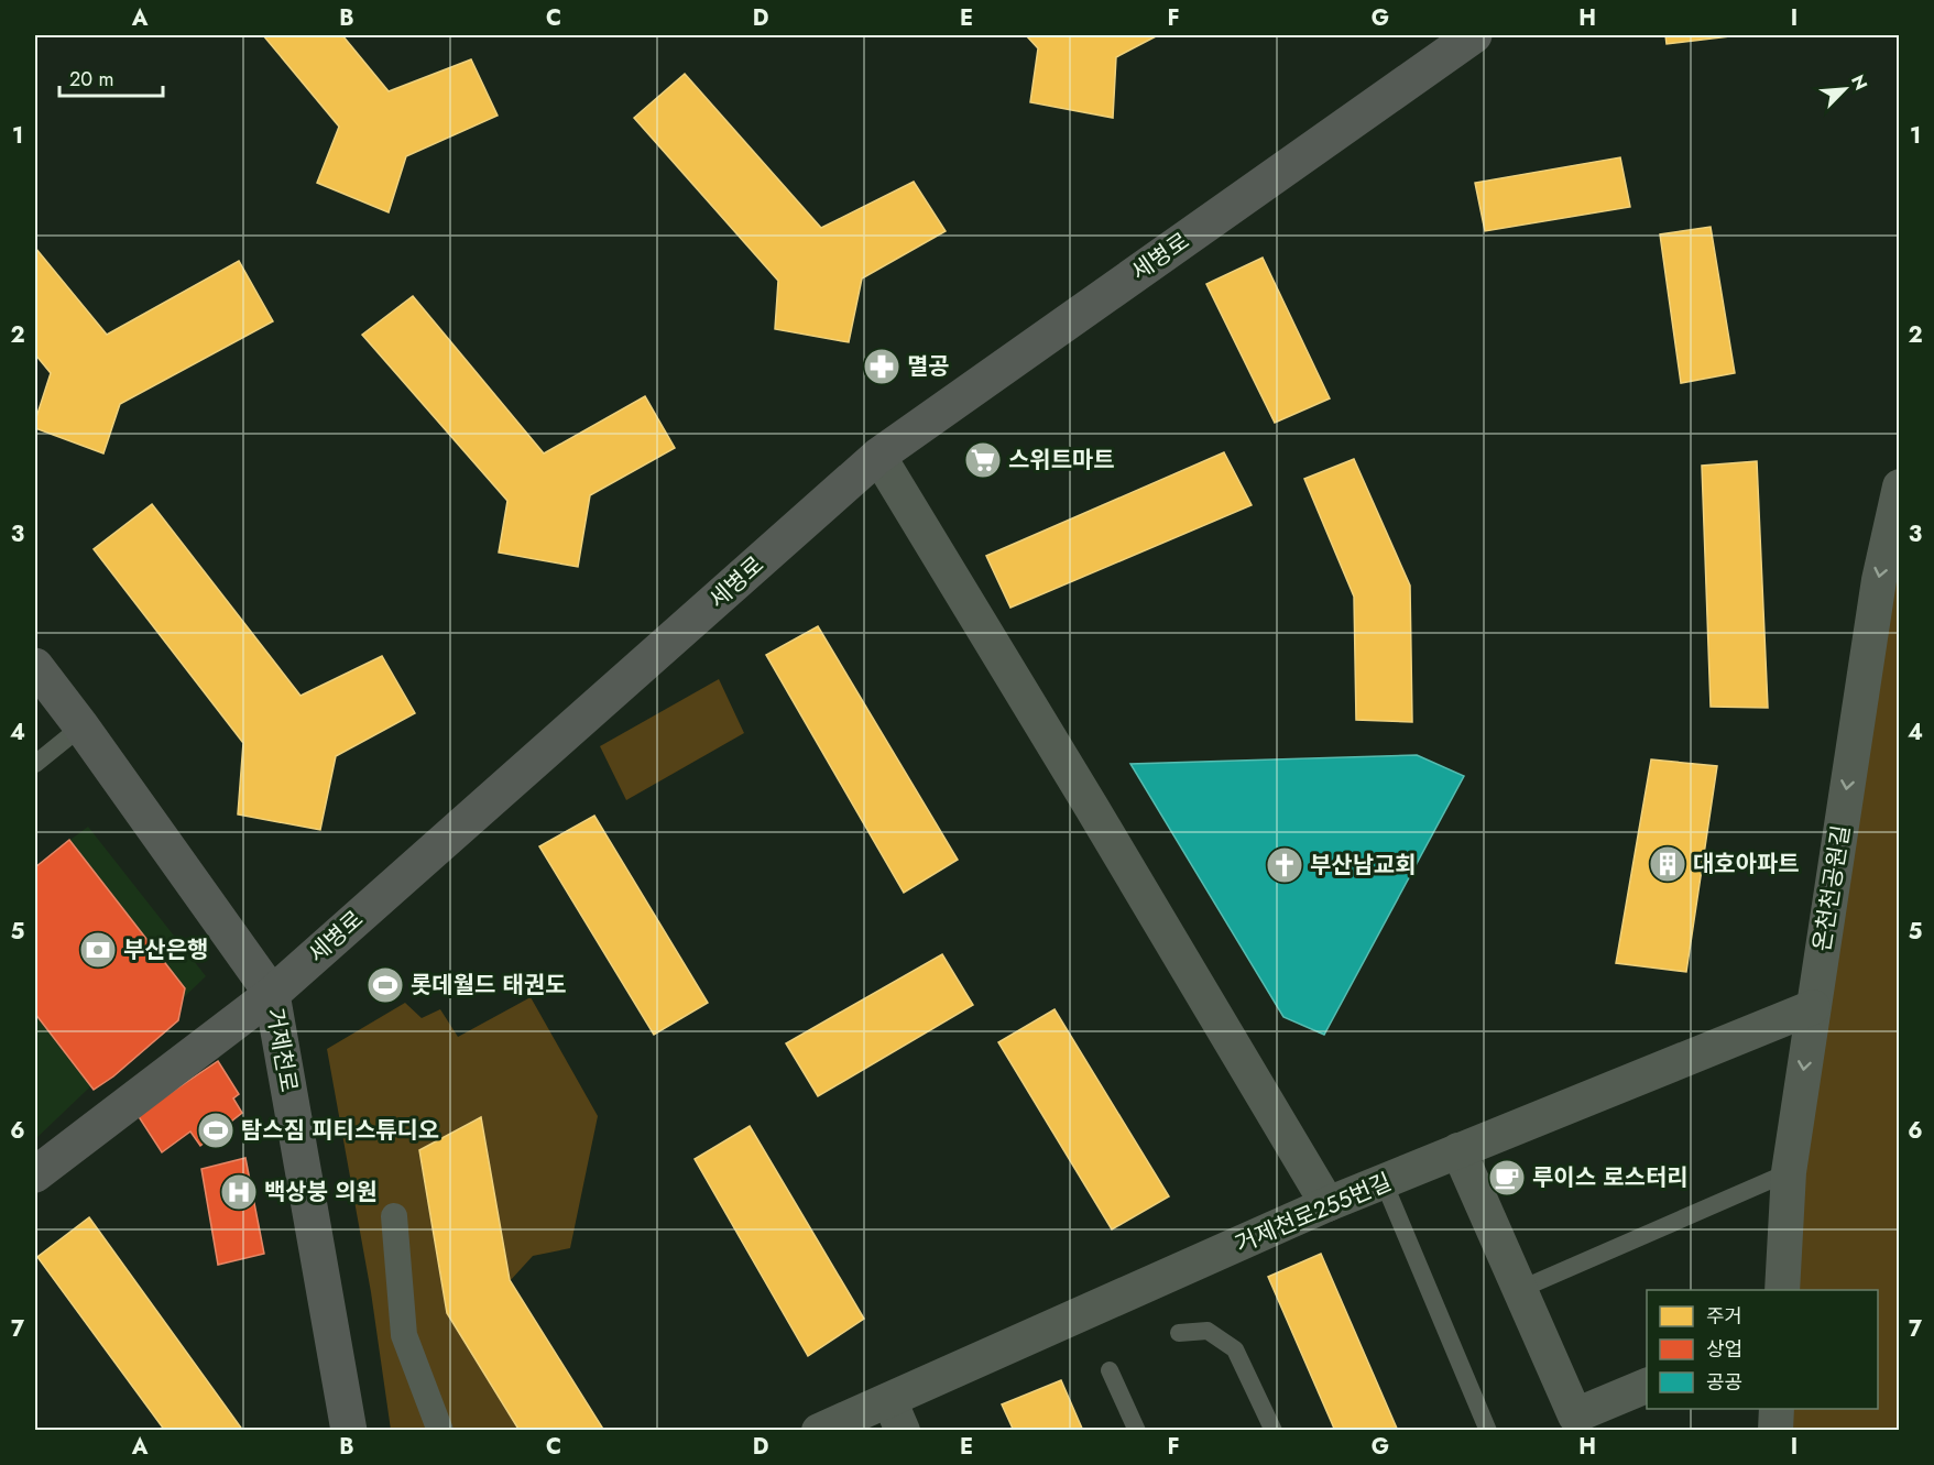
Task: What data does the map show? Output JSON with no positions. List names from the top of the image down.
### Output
{
  "streets": {
    "main road": ["세병로", "거제천로"],
    "street": ["온천천공원길", "거제천로255번길"]
  },
  "crossings": [
    ["세병로", "거제천로"],
    ["온천천공원길", "거제천로255번길"]
  ],
  "one_way": ["온천천공원길"],
  "places": {
    "pharmacy": ["멸공"],
    "supermarket": ["스위트마트"],
    "building": ["대호아파트"],
    "church": ["부산남교회"],
    "bank": ["부산은행"],
    "sports": ["롯데월드 태권도", "탐스짐 피티스튜디오"],
    "cafe": ["루이스 로스터리"],
    "hospital": ["백상붕 의원"]
  },
  "legend": ["주거", "상업", "공공"],
  "scale_bar": "20 m",
  "north": "top right",
  "grid": {
    "columns": [
      "A",
      "B",
      "C",
      "D",
      "E",
      "F",
      "G",
      "H",
      "I"
    ],
    "rows": [
      "1",
      "2",
      "3",
      "4",
      "5",
      "6",
      "7"
    ]
  }
}
